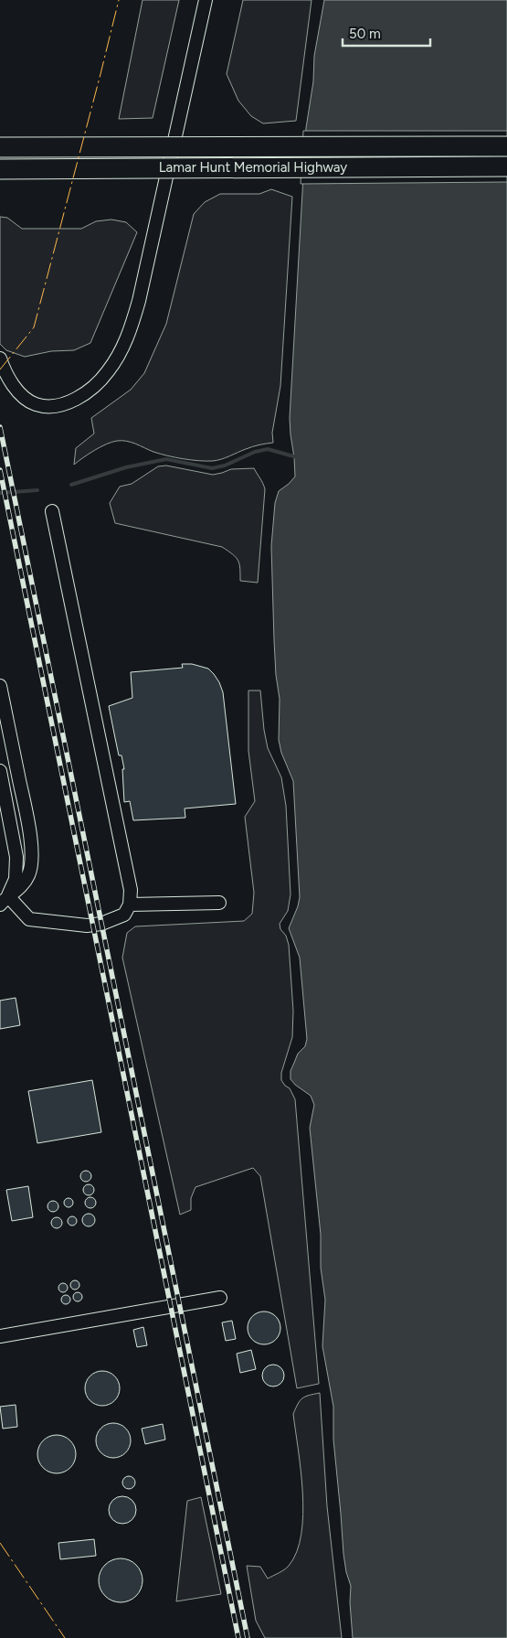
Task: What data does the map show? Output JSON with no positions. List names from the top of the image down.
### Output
{
  "streets": {
    "highway": ["Lamar Hunt Memorial Highway"]
  },
  "scale_bar": "50 m"
}
